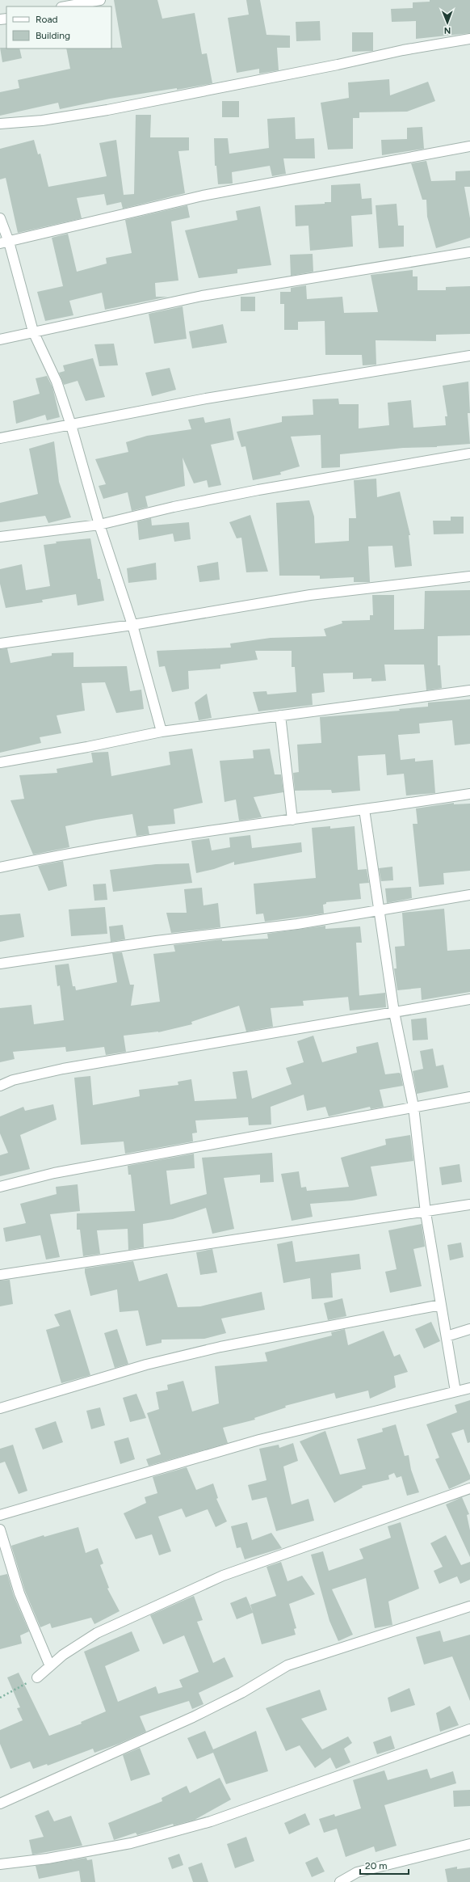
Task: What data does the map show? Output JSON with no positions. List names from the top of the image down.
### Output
{
  "legend": ["Road", "Building"],
  "scale_bar": "20 m",
  "north": "bottom"
}
